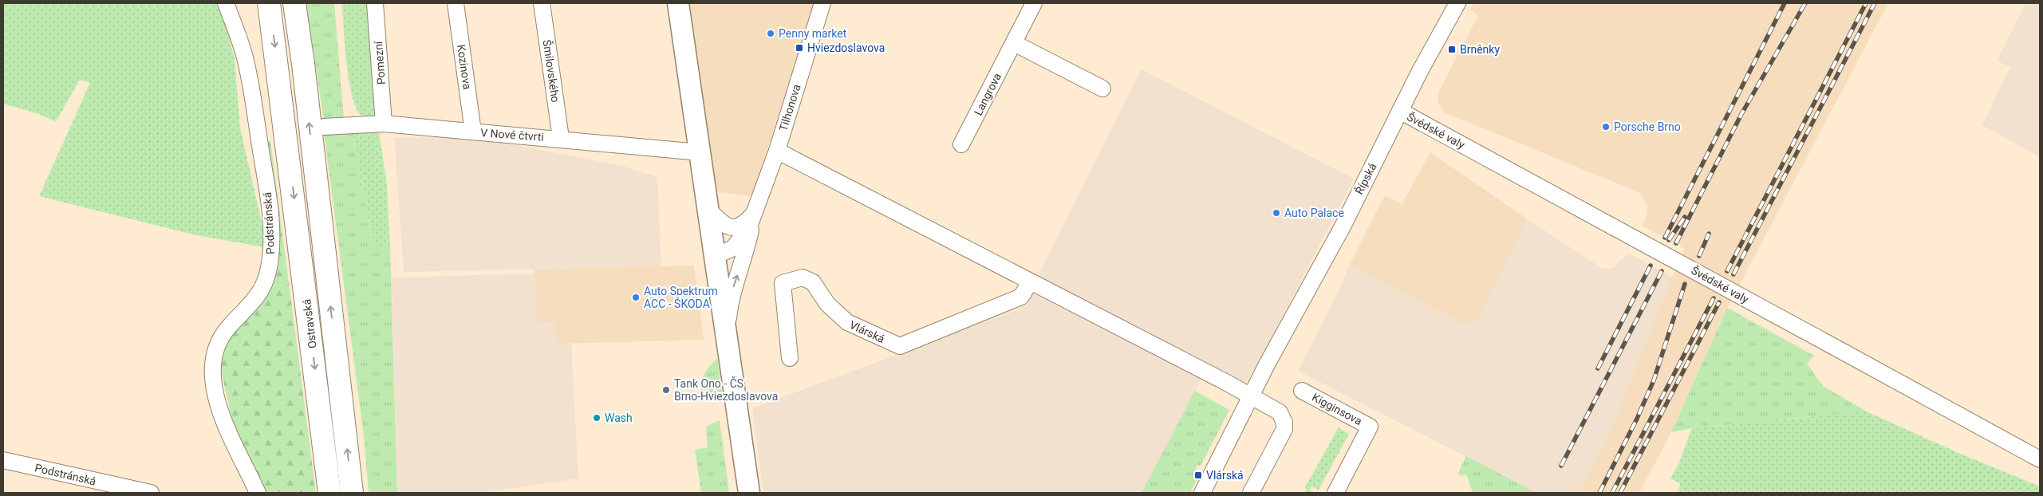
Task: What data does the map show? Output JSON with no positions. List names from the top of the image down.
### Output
{
  "streets": {
    "highway": ["Ostravská"],
    "street": [
      "Pomezní",
      "Kozinova",
      "Šmilovského",
      "Langrova",
      "Tilhonova",
      "Švédské valy",
      "V Nové čtvrti",
      "Řípská",
      "Podstránská",
      "Vlárská",
      "Kigginsova"
    ]
  },
  "crossings": [
    ["Pomezní", "V Nové čtvrti"],
    ["Kozinova", "V Nové čtvrti"],
    ["Šmilovského", "V Nové čtvrti"],
    ["Švédské valy", "Řípská"]
  ],
  "places": {
    "other": [
      "Penny market",
      "Porsche Brno",
      "Auto Palace",
      "Auto Spektrum ACC - ŠKODA",
      "Tank Ono - ČS Brno-Hviezdoslavova",
      "Wash"
    ],
    "transit": ["Hviezdoslavova", "Brněnky", "Vlárská"]
  }
}
